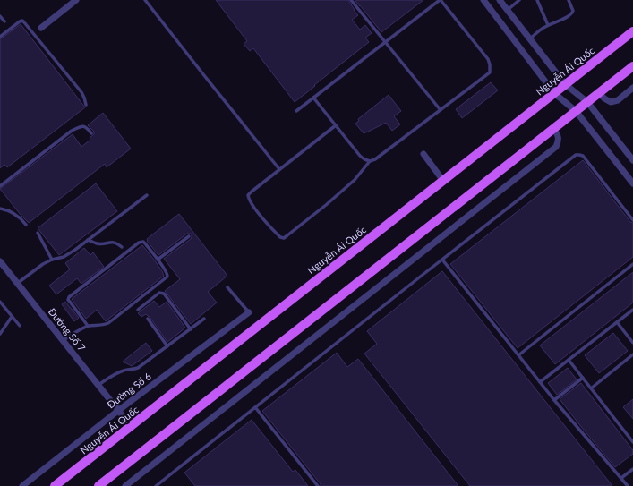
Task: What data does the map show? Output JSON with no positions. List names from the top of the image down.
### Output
{
  "streets": {
    "main road": ["Nguyễn Ái Quốc"],
    "street": ["Đường Số 7", "Đường Số 6"]
  },
  "crossings": [
    ["Nguyễn Ái Quốc", "Đường Số 7"],
    ["Đường Số 7", "Đường Số 6"]
  ]
}
